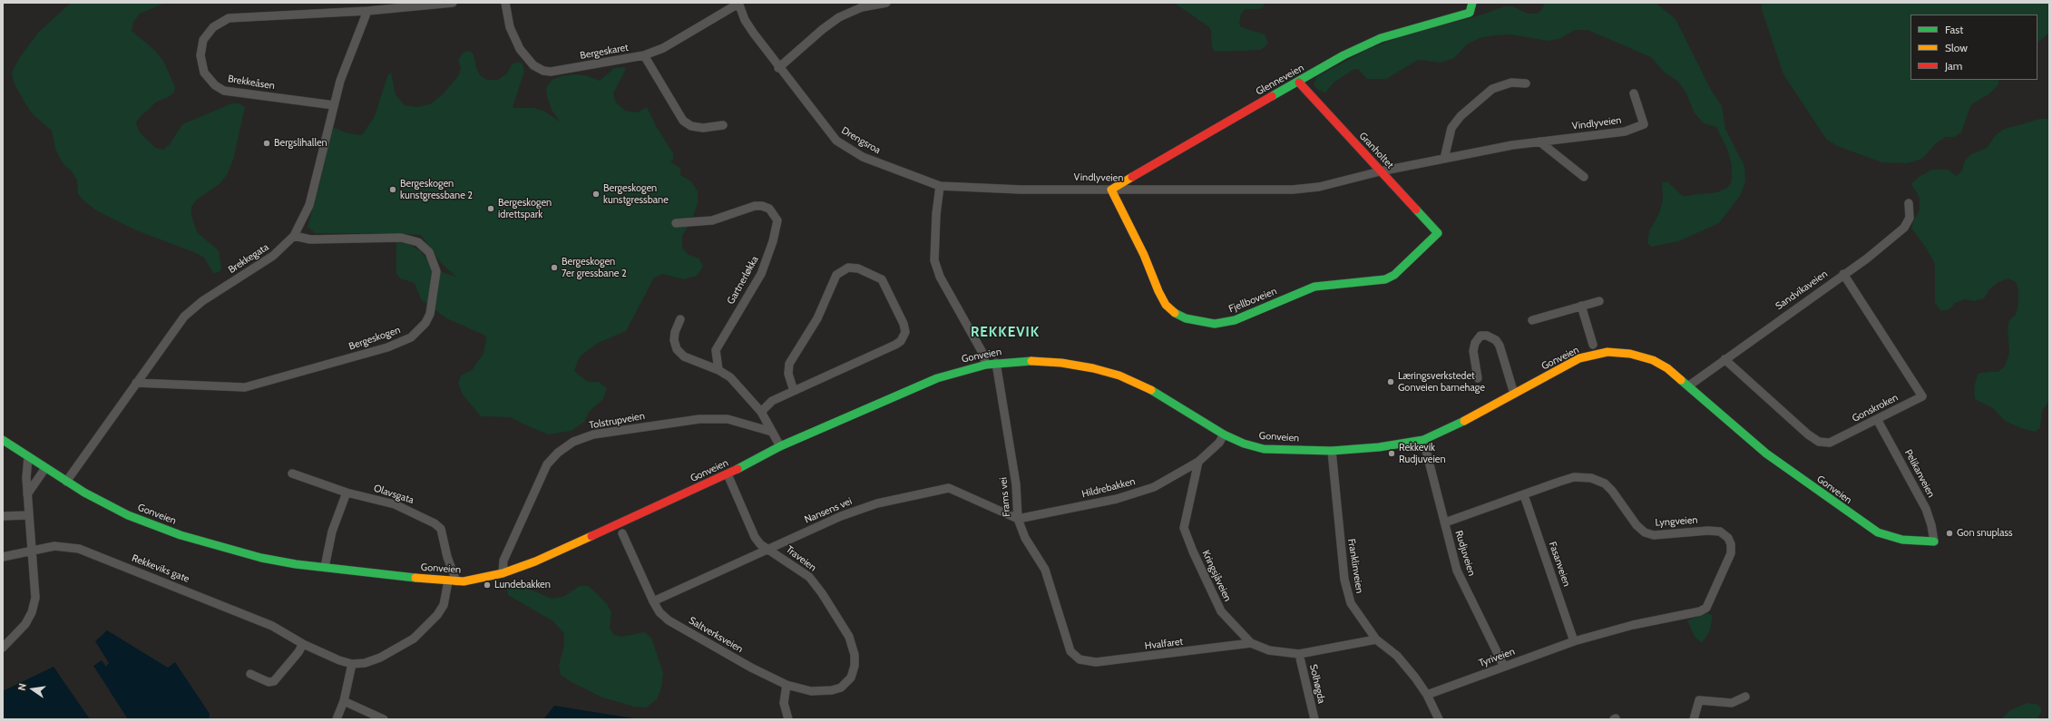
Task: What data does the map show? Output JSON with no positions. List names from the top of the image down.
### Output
{
  "streets": {
    "street": [
      "Bergeskaret",
      "Glenneveien",
      "Brekkeåsen",
      "Vindlyveien",
      "Drengsroa",
      "Granholtet",
      "Brekkegata",
      "Gartnerløkka",
      "Sandvikaveien",
      "Fjellboveien",
      "Bergeskogen",
      "Gonveien",
      "Gonskroken",
      "Tolstrupveien",
      "Pelikanveien",
      "Hildrebakken",
      "Olavsgata",
      "Frams vei",
      "Nansens vei",
      "Lyngveien",
      "Rudjuveien",
      "Traveien",
      "Fasanveien",
      "Franklinveien",
      "Rekkeviks gate",
      "Kringsjåveien",
      "Saltverksveien",
      "Hvalfaret",
      "Tyriveien",
      "Solhøgda"
    ]
  },
  "crossings": [
    ["Bergeskaret", "Drengsroa"],
    ["Glenneveien", "Vindlyveien"],
    ["Glenneveien", "Granholtet"],
    ["Glenneveien", "Fjellboveien"],
    ["Brekkeåsen", "Brekkegata"],
    ["Vindlyveien", "Drengsroa"],
    ["Vindlyveien", "Granholtet"],
    ["Vindlyveien", "Fjellboveien"],
    ["Granholtet", "Fjellboveien"],
    ["Brekkegata", "Bergeskogen"],
    ["Brekkegata", "Gonveien"],
    ["Sandvikaveien", "Gonveien"],
    ["Sandvikaveien", "Gonskroken"],
    ["Gonveien", "Tolstrupveien"],
    ["Gonveien", "Pelikanveien"],
    ["Gonveien", "Olavsgata"],
    ["Gonveien", "Frams vei"],
    ["Gonveien", "Rudjuveien"],
    ["Gonveien", "Traveien"],
    ["Gonveien", "Franklinveien"],
    ["Gonveien", "Rekkeviks gate"],
    ["Gonskroken", "Pelikanveien"],
    ["Hildrebakken", "Frams vei"],
    ["Hildrebakken", "Nansens vei"],
    ["Hildrebakken", "Kringsjåveien"],
    ["Frams vei", "Nansens vei"],
    ["Frams vei", "Hvalfaret"],
    ["Nansens vei", "Traveien"],
    ["Nansens vei", "Saltverksveien"],
    ["Lyngveien", "Rudjuveien"],
    ["Lyngveien", "Fasanveien"],
    ["Lyngveien", "Tyriveien"],
    ["Rudjuveien", "Tyriveien"],
    ["Traveien", "Saltverksveien"],
    ["Fasanveien", "Tyriveien"],
    ["Franklinveien", "Kringsjåveien"],
    ["Franklinveien", "Tyriveien"],
    ["Kringsjåveien", "Hvalfaret"],
    ["Kringsjåveien", "Solhøgda"]
  ],
  "districts": ["REKKEVIK"],
  "places": [
    "Bergslihallen",
    "Bergeskogen kunstgressbane 2",
    "Bergeskogen kunstgressbane",
    "Bergeskogen idrettspark",
    "Bergeskogen 7er gressbane 2",
    "Læringsverkstedet Gonveien barnehage",
    "Rekkevik Rudjuveien",
    "Gon snuplass",
    "Lundebakken"
  ],
  "legend": ["Fast", "Slow", "Jam"],
  "north": "left"
}
